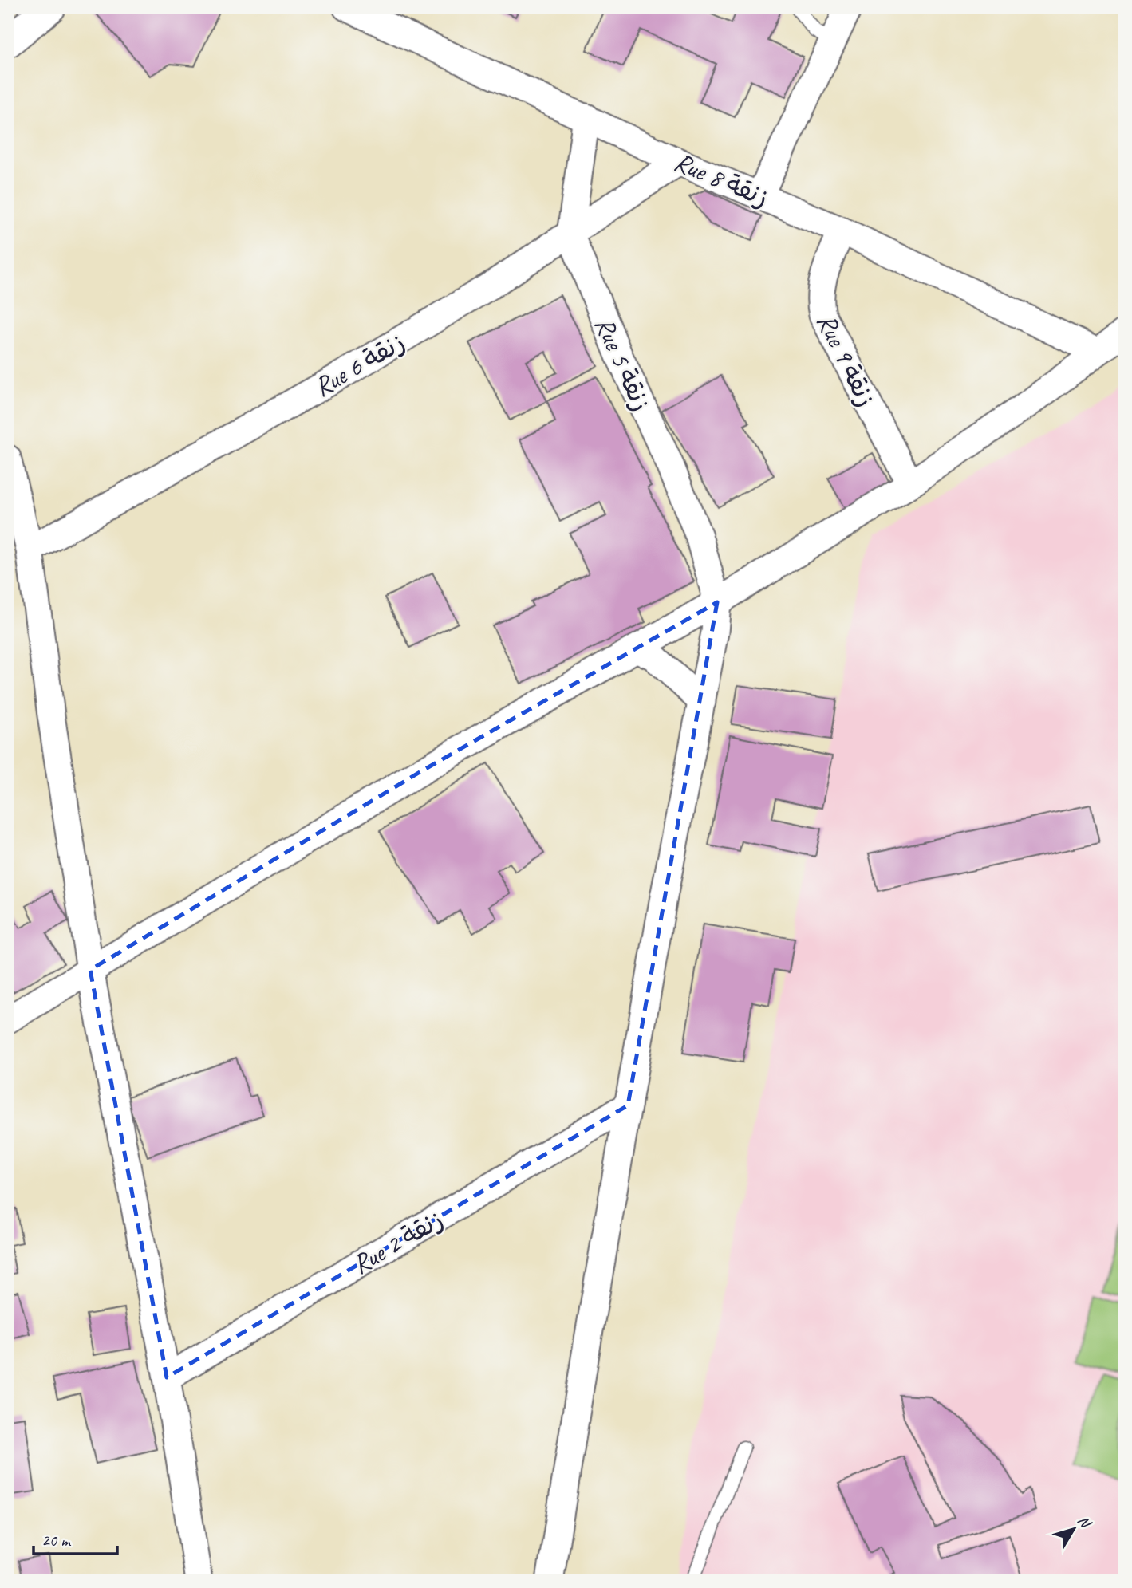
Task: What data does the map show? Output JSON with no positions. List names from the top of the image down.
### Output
{
  "streets": {
    "street": [
      "Rue 8 زنقة",
      "Rue 9 زنقة",
      "Rue 6 زنقة",
      "Rue 5 زنقة",
      "Rue 2 زنقة"
    ]
  },
  "crossings": [
    ["Rue 8 زنقة", "Rue 9 زنقة"],
    ["Rue 8 زنقة", "Rue 6 زنقة"],
    ["Rue 8 زنقة", "Rue 5 زنقة"],
    ["Rue 6 زنقة", "Rue 5 زنقة"]
  ],
  "scale_bar": "20 m",
  "north": "top right"
}
